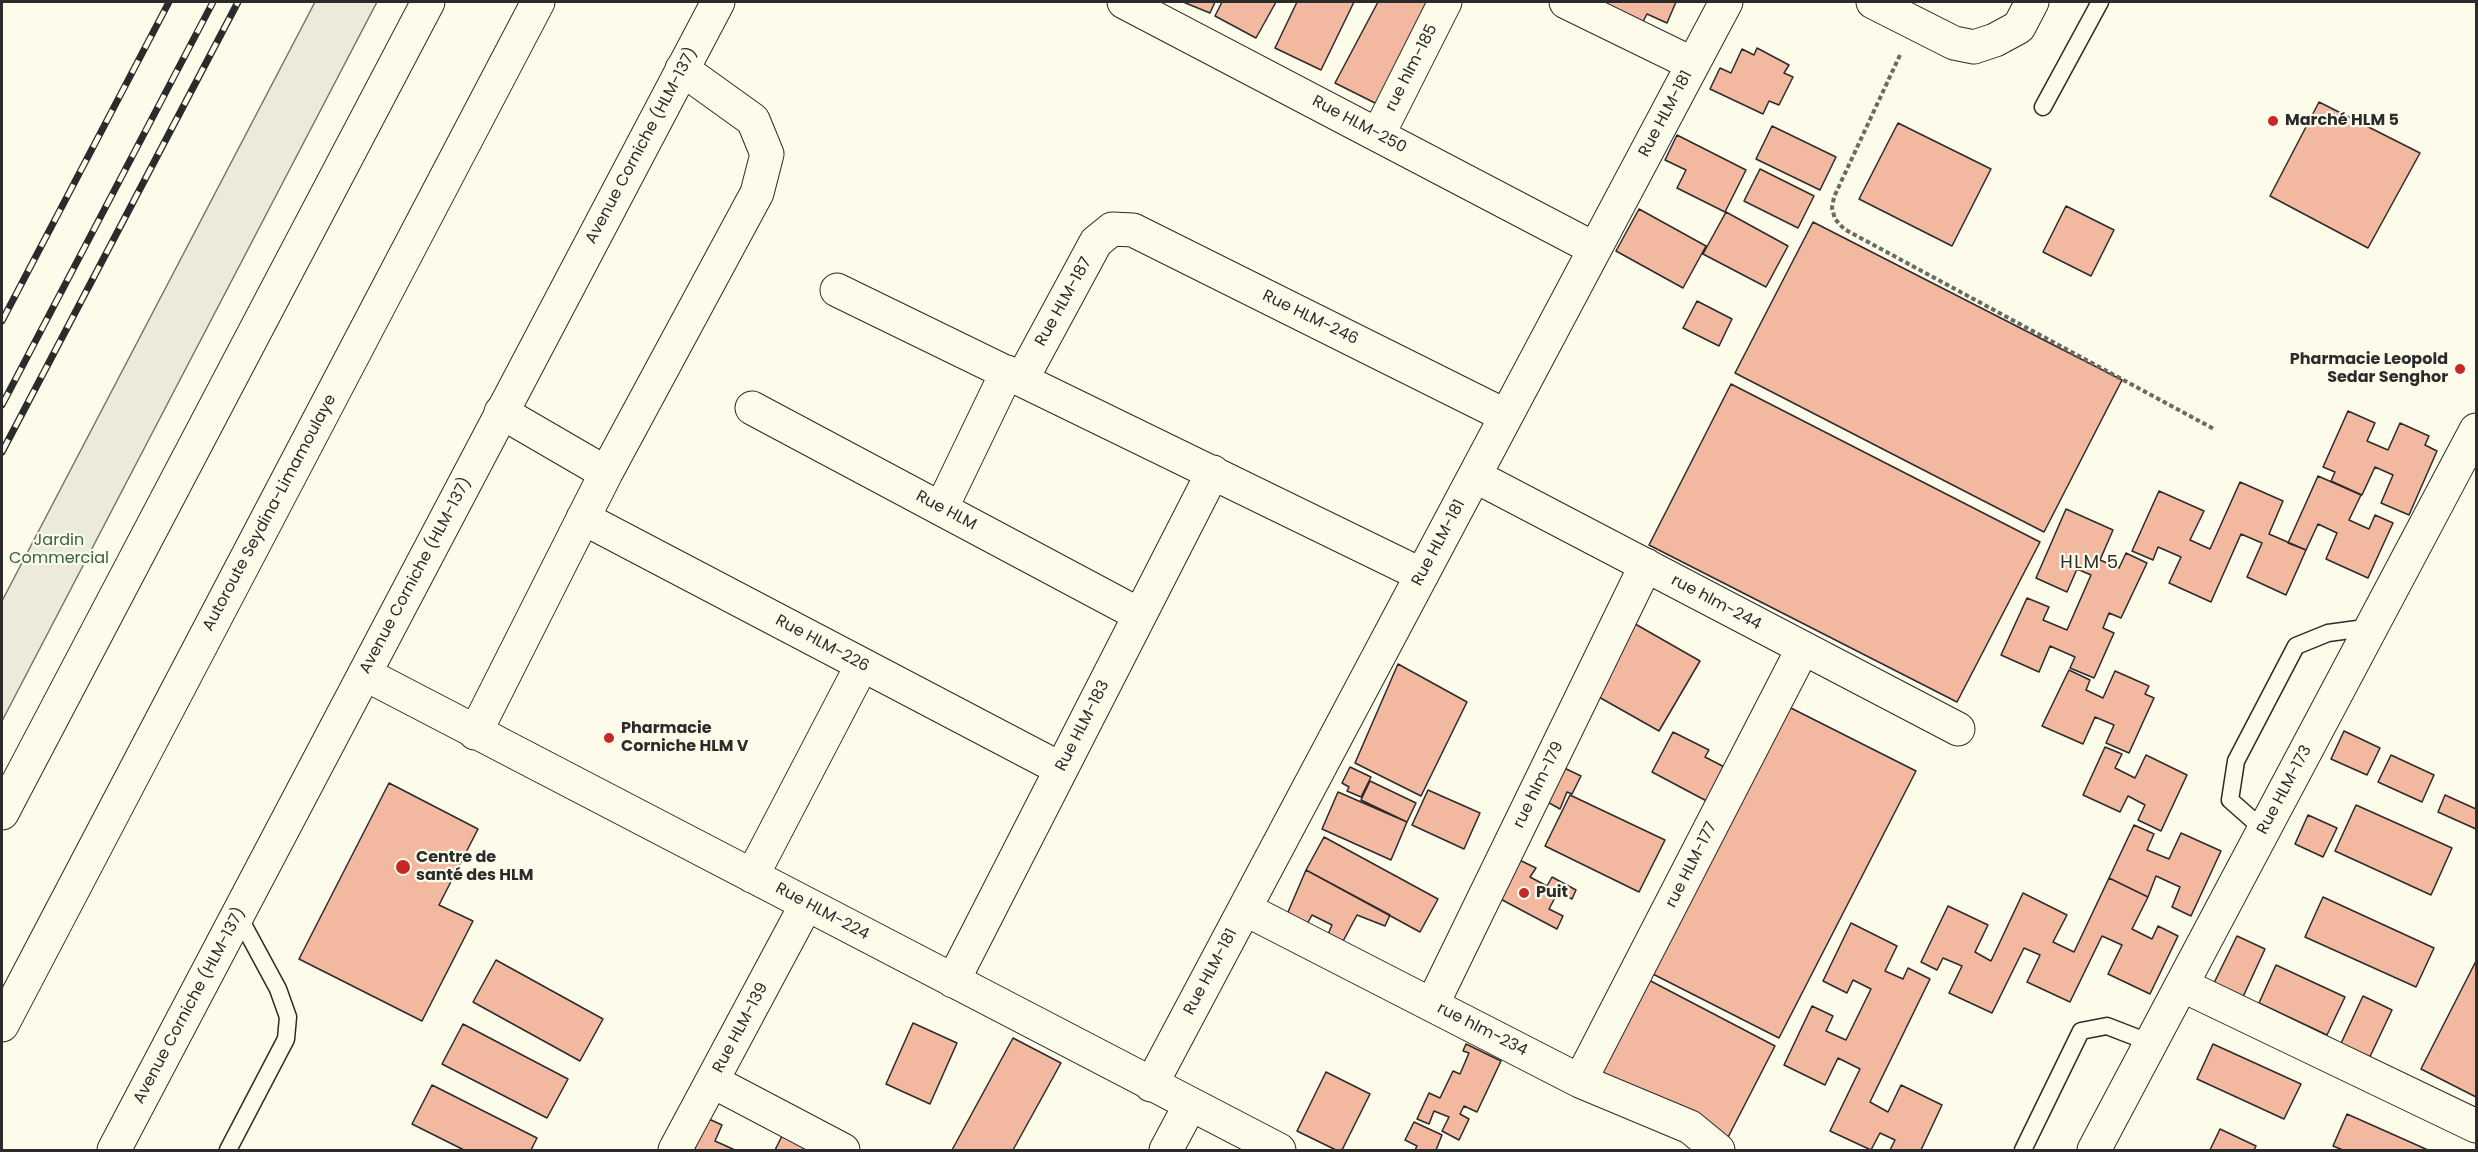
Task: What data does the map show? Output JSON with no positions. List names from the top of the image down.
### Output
{
  "streets": {
    "main road": [
      "rue hlm-185",
      "Rue HLM-181",
      "Rue HLM-250",
      "Avenue Corniche (HLM-137)",
      "Rue HLM-187",
      "Rue HLM-246",
      "Rue HLM",
      "Autoroute Seydina-Limamoulaye",
      "rue hlm-244",
      "Rue HLM-226",
      "Rue HLM-183",
      "rue hlm-179",
      "Rue HLM-173",
      "rue HLM-177",
      "Rue HLM-224",
      "Rue HLM-139",
      "rue hlm-234"
    ]
  },
  "crossings": [
    ["rue hlm-185", "Rue HLM-250"],
    ["Rue HLM-181", "Rue HLM-250"],
    ["Rue HLM-181", "Rue HLM-246"],
    ["Rue HLM-181", "rue hlm-244"],
    ["Rue HLM-181", "Rue HLM-224"],
    ["Rue HLM-181", "rue hlm-234"],
    ["Avenue Corniche (HLM-137)", "Rue HLM-224"],
    ["Rue HLM-187", "Rue HLM-246"],
    ["Rue HLM-187", "Rue HLM"],
    ["Rue HLM", "Rue HLM-183"],
    ["rue hlm-244", "rue hlm-179"],
    ["rue hlm-244", "rue HLM-177"],
    ["Rue HLM-226", "Rue HLM-183"],
    ["Rue HLM-183", "Rue HLM-224"],
    ["rue hlm-179", "rue hlm-234"],
    ["rue HLM-177", "rue hlm-234"],
    ["Rue HLM-224", "Rue HLM-139"]
  ],
  "districts": ["HLM 5"],
  "parks": ["Jardin Commercial"],
  "places": [
    "Marché HLM 5",
    "Pharmacie Leopold Sedar Senghor",
    "Pharmacie Corniche HLM V",
    "Centre de santé des HLM",
    "Puit"
  ]
}
